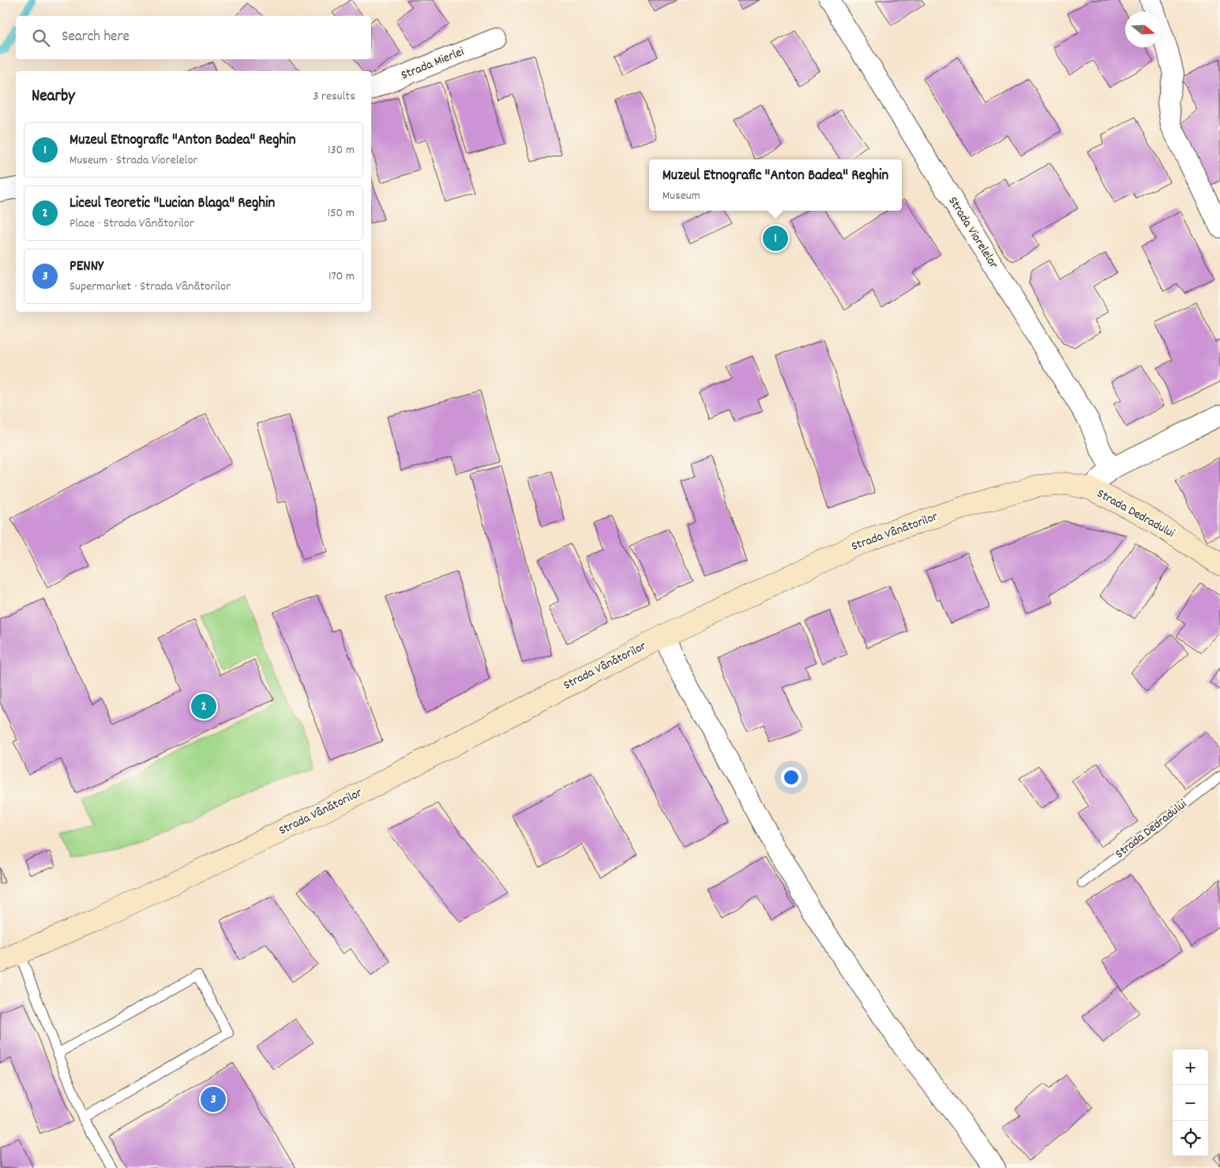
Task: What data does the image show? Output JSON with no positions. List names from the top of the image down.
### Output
{
  "streets": {
    "main road": ["Strada Dedradului", "Strada Vânătorilor"],
    "street": ["Strada Mierlei", "Strada Viorelelor"]
  },
  "crossings": [
    ["Strada Dedradului", "Strada Vânătorilor"]
  ],
  "north": "right",
  "page": {
    "search": "Search here",
    "heading": ["Nearby", "3 results"],
    "list": [
      {
        "mark": "1",
        "name": "Muzeul Etnografic \"Anton Badea\" Reghin",
        "note": "Museum · Strada Viorelelor",
        "value": "130 m"
      },
      {
        "mark": "2",
        "name": "Liceul Teoretic \"Lucian Blaga\" Reghin",
        "note": "Place · Strada Vânătorilor",
        "value": "150 m"
      },
      {
        "mark": "3",
        "name": "PENNY",
        "note": "Supermarket · Strada Vânătorilor",
        "value": "170 m"
      }
    ],
    "popup": ["Muzeul Etnografic \"Anton Badea\" Reghin", "Museum"],
    "pins": ["1", "2", "3"],
    "map_buttons": ["+", "−"]
  }
}
